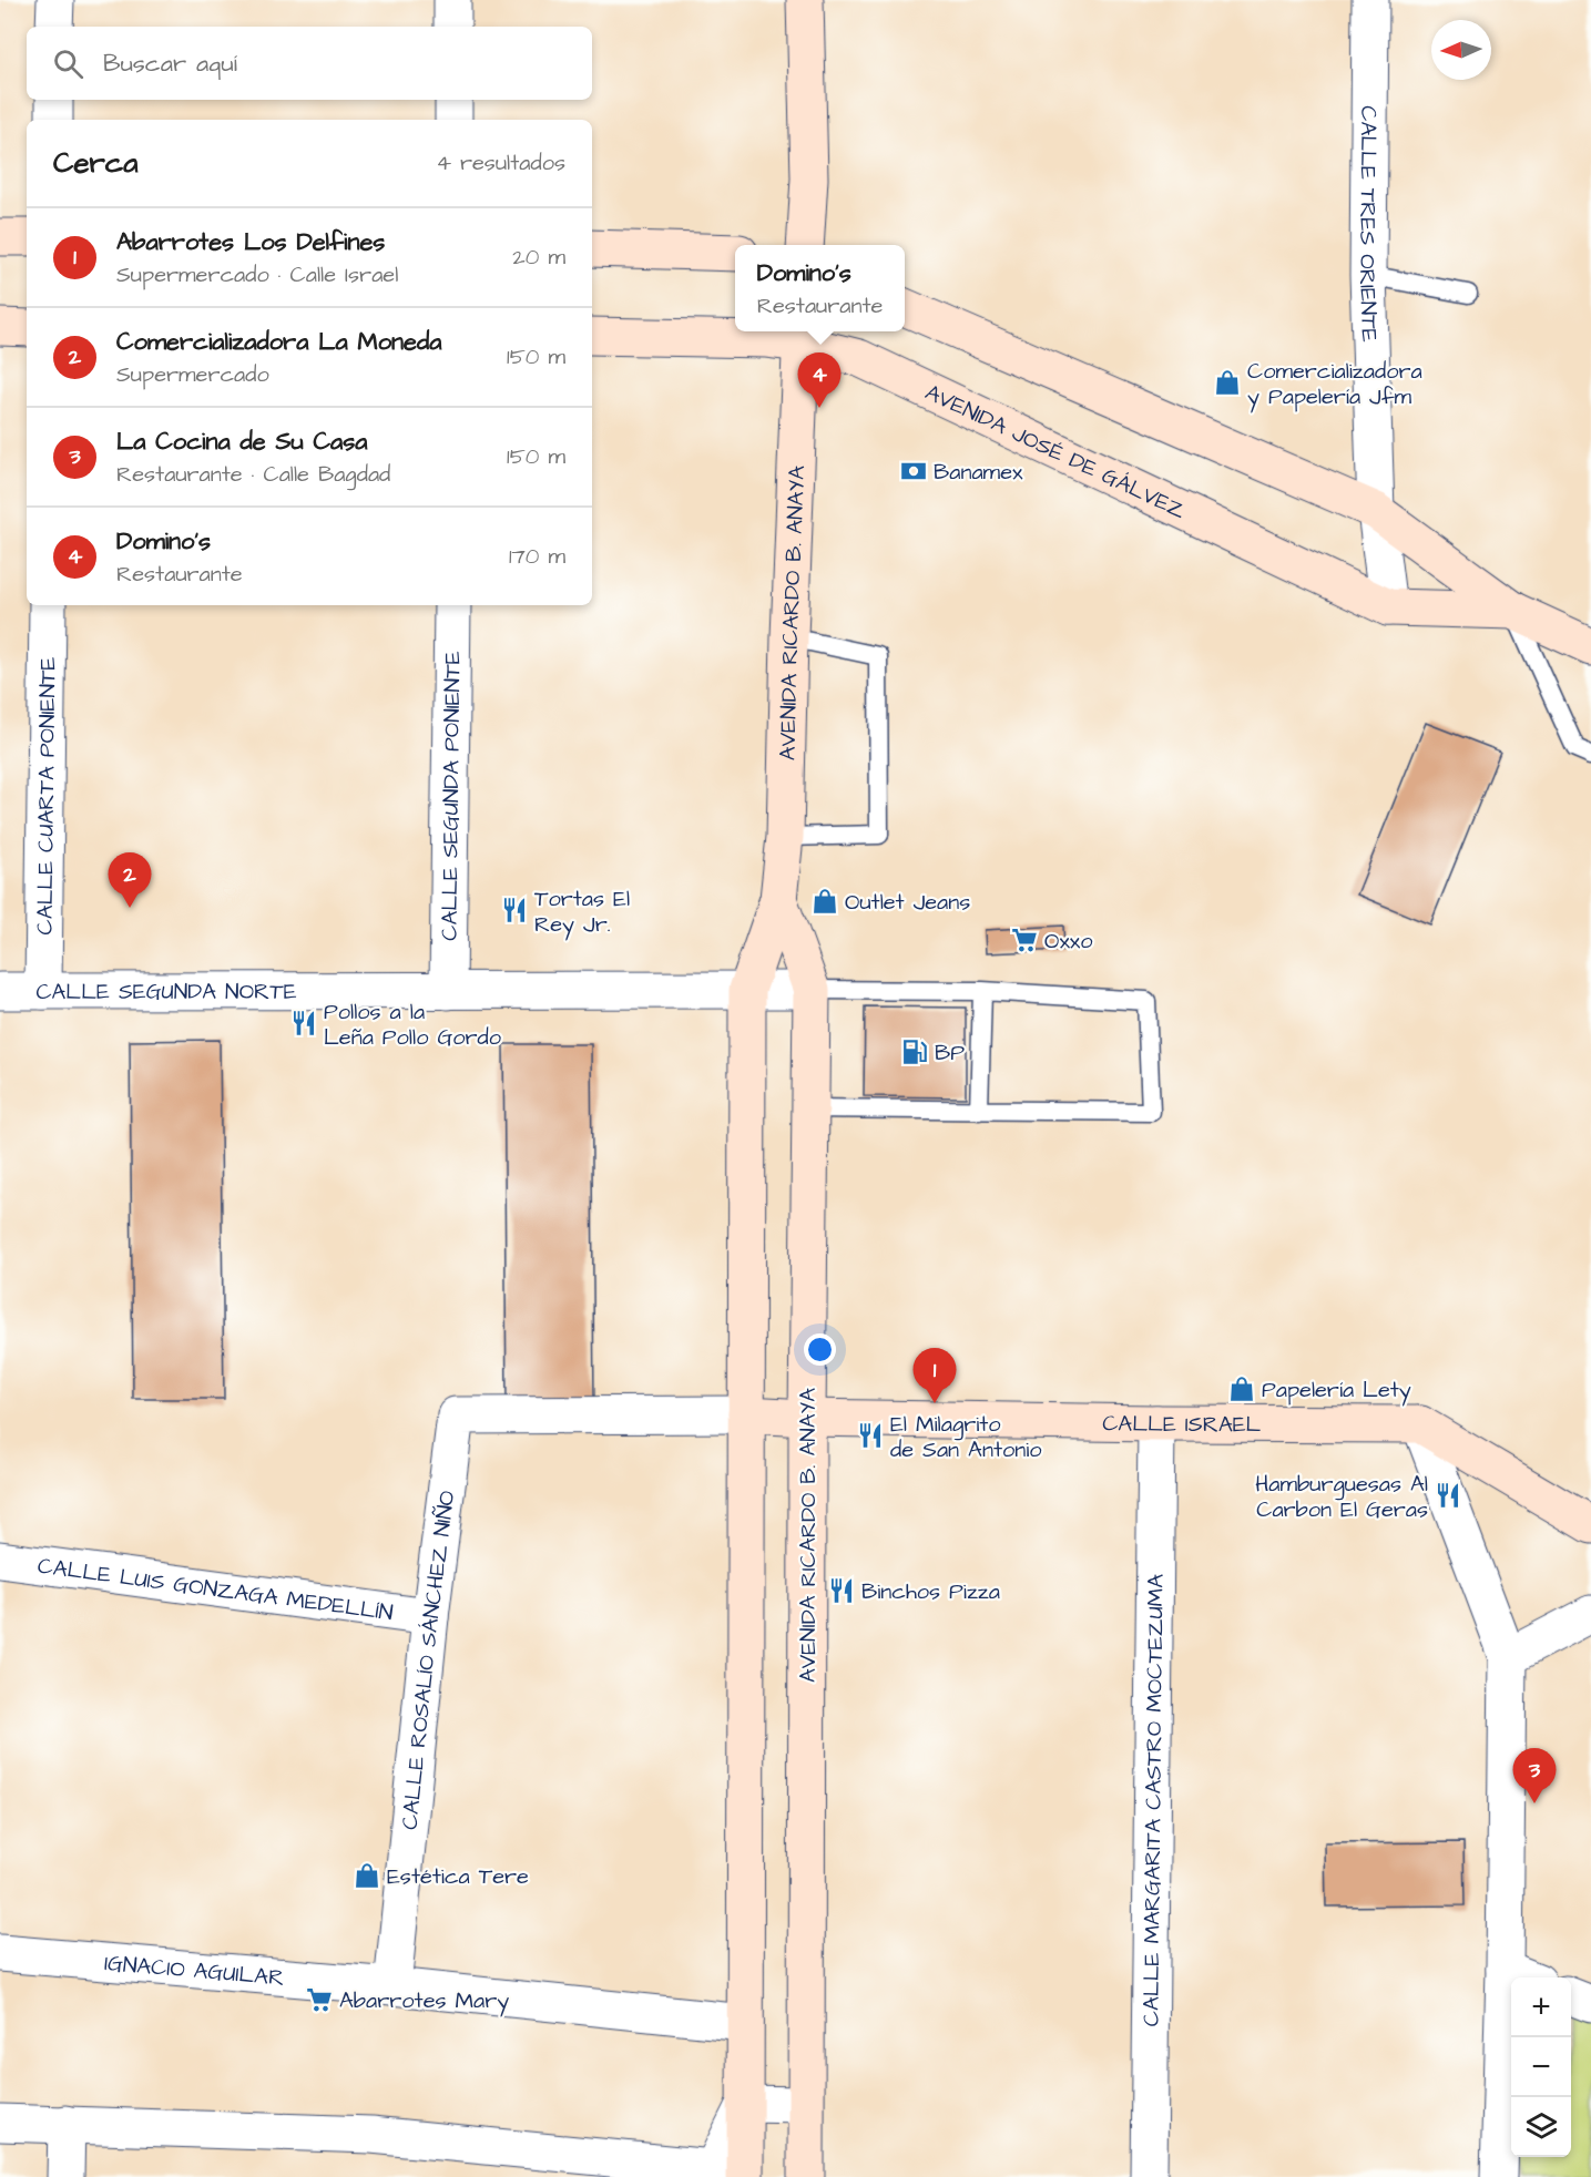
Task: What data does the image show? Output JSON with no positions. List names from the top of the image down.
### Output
{
  "streets": {
    "main road": ["AVENIDA JOSÉ DE GÁLVEZ", "AVENIDA RICARDO B. ANAYA", "CALLE ISRAEL"],
    "street": [
      "CALLE TRES ORIENTE",
      "CALLE SEGUNDA PONIENTE",
      "CALLE CUARTA PONIENTE",
      "CALLE SEGUNDA NORTE",
      "CALLE LUIS GONZAGA MEDELLÍN",
      "CALLE ROSALÍO SÁNCHEZ NIÑO",
      "CALLE MARGARITA CASTRO MOCTEZUMA",
      "IGNACIO AGUILAR"
    ]
  },
  "crossings": [
    ["CALLE TRES ORIENTE", "AVENIDA JOSÉ DE GÁLVEZ"],
    ["AVENIDA JOSÉ DE GÁLVEZ", "AVENIDA RICARDO B. ANAYA"],
    ["AVENIDA RICARDO B. ANAYA", "CALLE SEGUNDA NORTE"],
    ["AVENIDA RICARDO B. ANAYA", "CALLE ISRAEL"],
    ["AVENIDA RICARDO B. ANAYA", "CALLE ROSALÍO SÁNCHEZ NIÑO"],
    ["AVENIDA RICARDO B. ANAYA", "IGNACIO AGUILAR"],
    ["CALLE SEGUNDA PONIENTE", "CALLE SEGUNDA NORTE"],
    ["CALLE CUARTA PONIENTE", "CALLE SEGUNDA NORTE"],
    ["CALLE ISRAEL", "CALLE ROSALÍO SÁNCHEZ NIÑO"],
    ["CALLE ISRAEL", "CALLE MARGARITA CASTRO MOCTEZUMA"],
    ["CALLE LUIS GONZAGA MEDELLÍN", "CALLE ROSALÍO SÁNCHEZ NIÑO"],
    ["CALLE ROSALÍO SÁNCHEZ NIÑO", "IGNACIO AGUILAR"]
  ],
  "places": {
    "shop": [
      "Comercializadora y Papelería Jfm",
      "Outlet Jeans",
      "Papelería Lety",
      "Estética Tere"
    ],
    "bank": ["Banamex"],
    "restaurant": [
      "Tortas El Rey Jr.",
      "Pollos a la Leña Pollo Gordo",
      "El Milagrito de San Antonio",
      "Hamburguesas Al Carbon El Geras",
      "Binchos Pizza"
    ],
    "supermarket": ["Oxxo", "Abarrotes Mary"],
    "fuel station": ["BP"]
  },
  "north": "left",
  "page": {
    "search": "Buscar aquí",
    "heading": ["Cerca", "4 resultados"],
    "list": [
      {
        "mark": "1",
        "name": "Abarrotes Los Delfines",
        "note": "Supermercado · Calle Israel",
        "value": "20 m"
      },
      {
        "mark": "2",
        "name": "Comercializadora La Moneda",
        "note": "Supermercado",
        "value": "150 m"
      },
      {
        "mark": "3",
        "name": "La Cocina de Su Casa",
        "note": "Restaurante · Calle Bagdad",
        "value": "150 m"
      },
      {
        "mark": "4",
        "name": "Domino's",
        "note": "Restaurante",
        "value": "170 m"
      }
    ],
    "popup": ["Domino's", "Restaurante"],
    "pins": [
      "4",
      "2",
      "1",
      "3"
    ],
    "map_buttons": ["+", "−"]
  }
}
